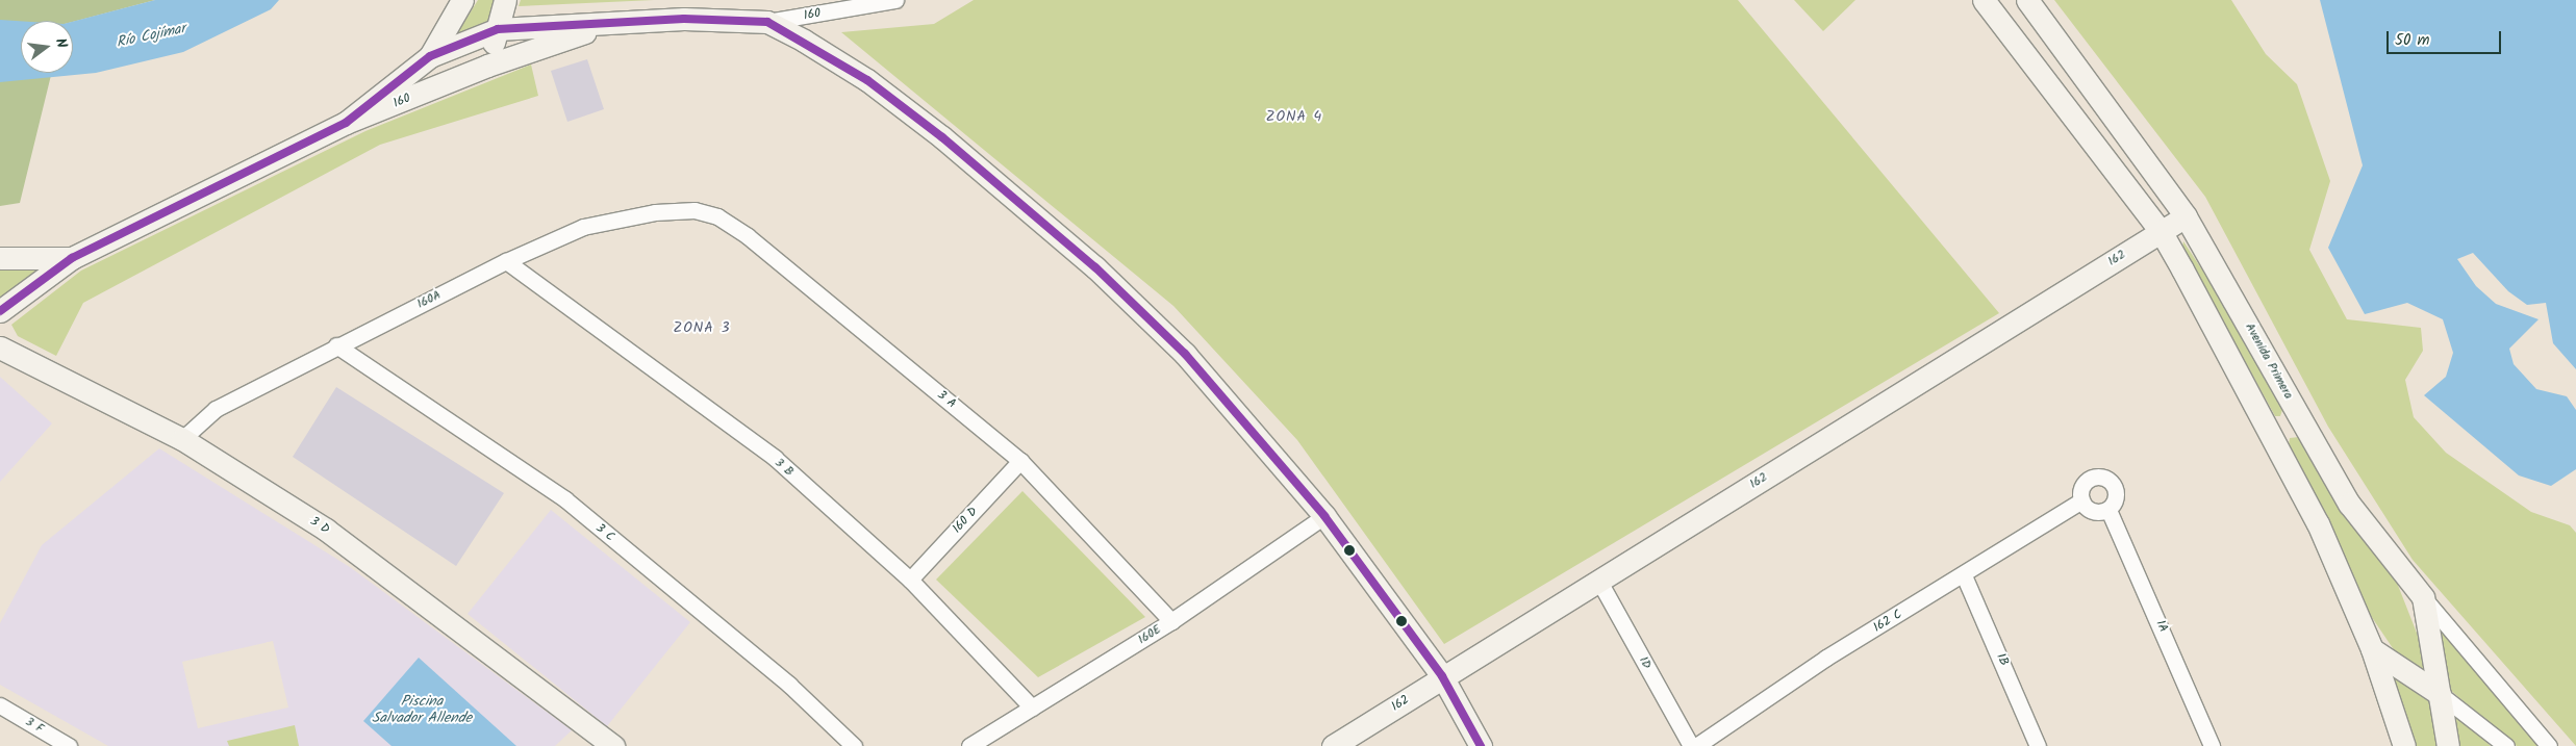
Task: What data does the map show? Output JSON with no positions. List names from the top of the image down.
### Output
{
  "streets": {
    "street": [
      "160",
      "162",
      "160A",
      "Avenida Primera",
      "3 A",
      "3 B",
      "160 D",
      "3 D",
      "3 C",
      "162 C",
      "1A",
      "160E",
      "1B",
      "1D",
      "3 F"
    ]
  },
  "crossings": [
    ["162", "Avenida Primera"],
    ["162", "1D"],
    ["160A", "3 A"],
    ["160A", "3 B"],
    ["160A", "3 D"],
    ["160A", "3 C"],
    ["3 A", "160 D"],
    ["3 A", "160E"],
    ["3 B", "160 D"],
    ["3 B", "160E"],
    ["162 C", "1A"],
    ["162 C", "1B"]
  ],
  "districts": ["ZONA 4", "ZONA 3"],
  "water": ["Río Cojímar", "Piscina Salvador Allende"],
  "scale_bar": "50 m",
  "north": "right"
}
